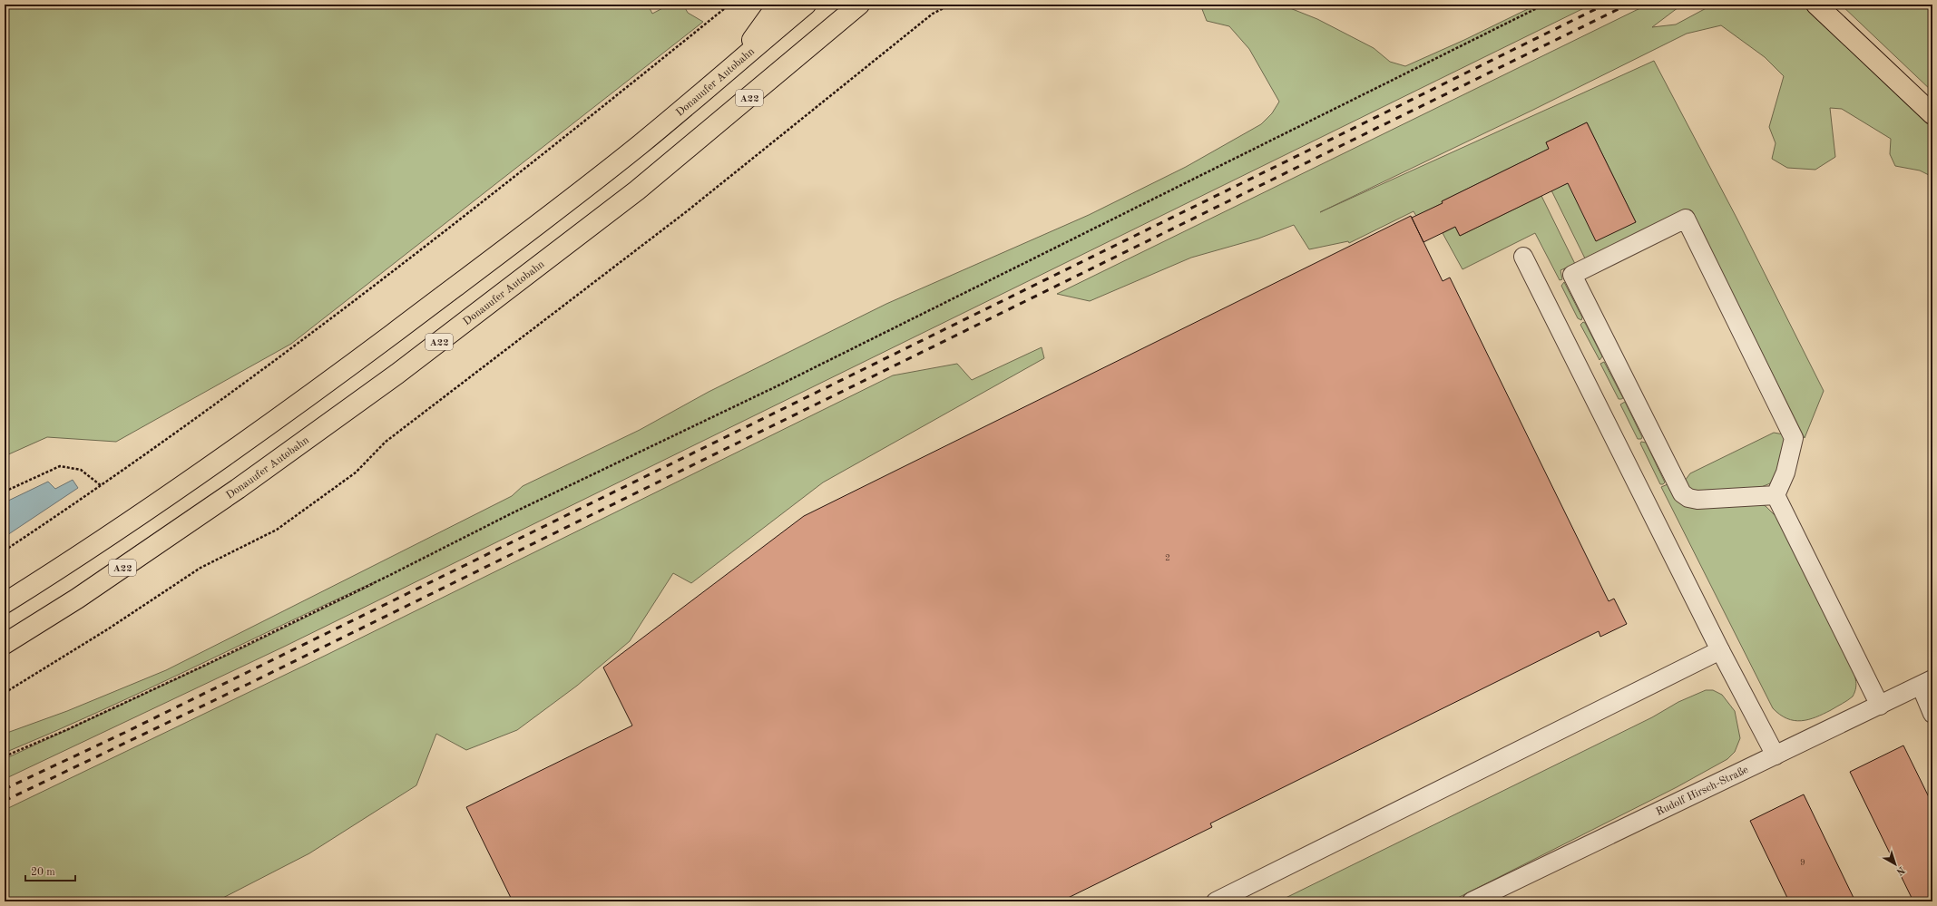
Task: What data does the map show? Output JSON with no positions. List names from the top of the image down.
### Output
{
  "streets": {
    "main road": ["Donauufer Autobahn", "A22"],
    "street": ["Rudolf Hirsch-Straße"]
  },
  "house_numbers": ["2", "9"],
  "scale_bar": "20 m",
  "north": "bottom right"
}
